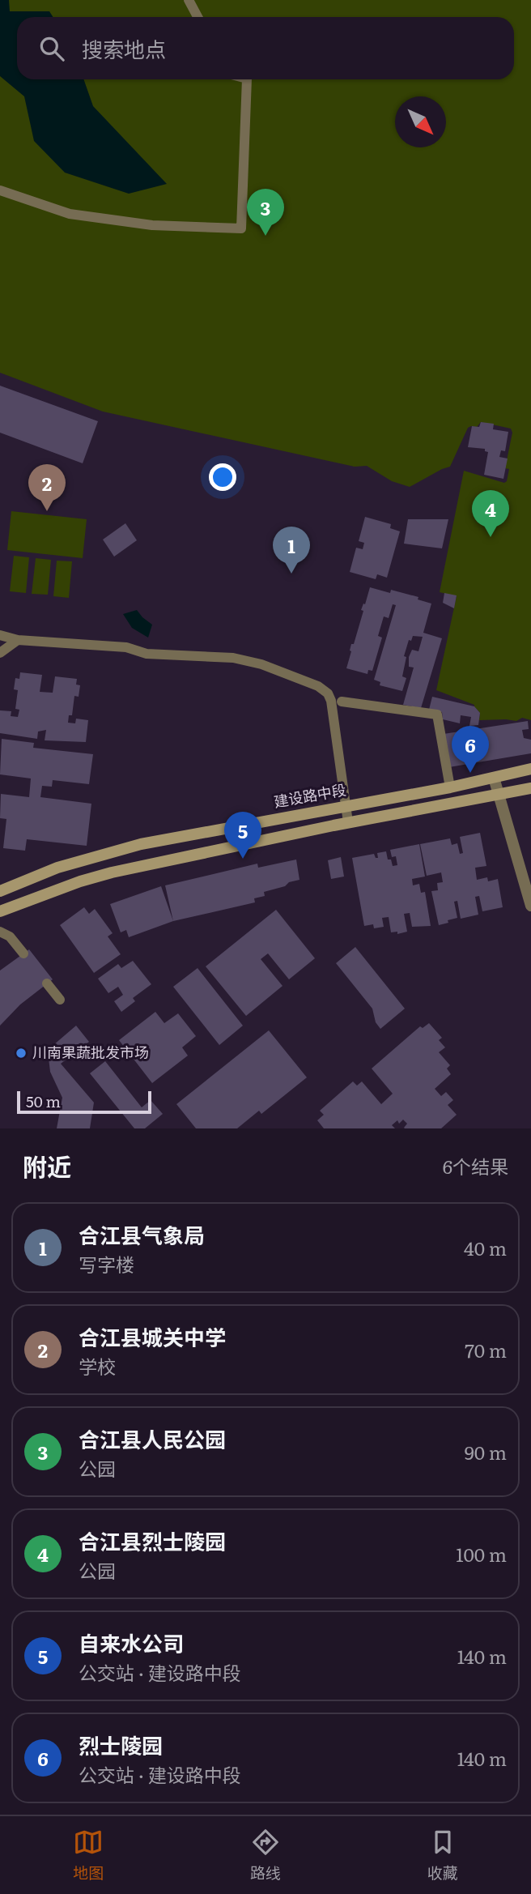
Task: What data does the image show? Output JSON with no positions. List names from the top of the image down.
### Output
{
  "streets": {
    "main road": ["建设路中段"]
  },
  "places": ["川南果蔬批发市场"],
  "scale_bar": "50 m",
  "north": "bottom right",
  "page": {
    "search": "搜索地点",
    "pins": [
      "3",
      "2",
      "4",
      "1",
      "6",
      "5"
    ],
    "scale": "50 m",
    "heading": ["附近", "6个结果"],
    "list": [
      {
        "mark": "1",
        "name": "合江县气象局",
        "note": "写字楼",
        "value": "40 m"
      },
      {
        "mark": "2",
        "name": "合江县城关中学",
        "note": "学校",
        "value": "70 m"
      },
      {
        "mark": "3",
        "name": "合江县人民公园",
        "note": "公园",
        "value": "90 m"
      },
      {
        "mark": "4",
        "name": "合江县烈士陵园",
        "note": "公园",
        "value": "100 m"
      },
      {
        "mark": "5",
        "name": "自来水公司",
        "note": "公交站 · 建设路中段",
        "value": "140 m"
      },
      {
        "mark": "6",
        "name": "烈士陵园",
        "note": "公交站 · 建设路中段",
        "value": "140 m"
      }
    ],
    "nav": ["地图", "路线", "收藏"]
  }
}
